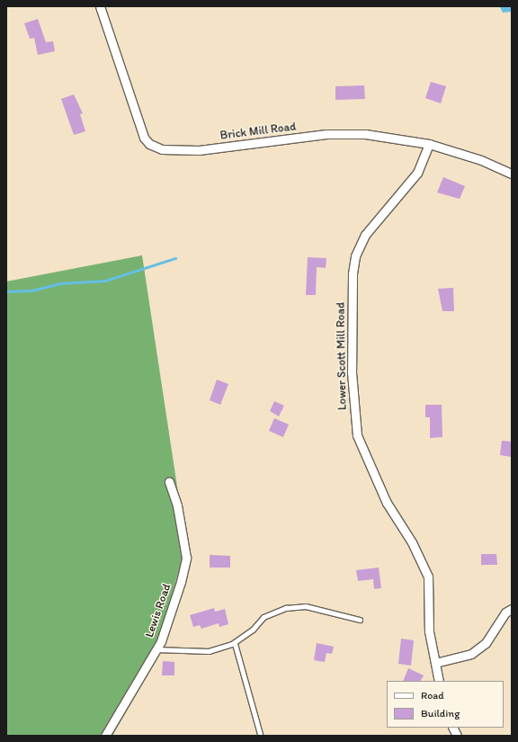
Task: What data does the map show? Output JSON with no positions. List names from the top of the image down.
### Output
{
  "streets": {
    "street": ["Brick Mill Road", "Lower Scott Mill Road", "Lewis Road"]
  },
  "crossings": [
    ["Brick Mill Road", "Lower Scott Mill Road"]
  ],
  "legend": ["Road", "Building"]
}
